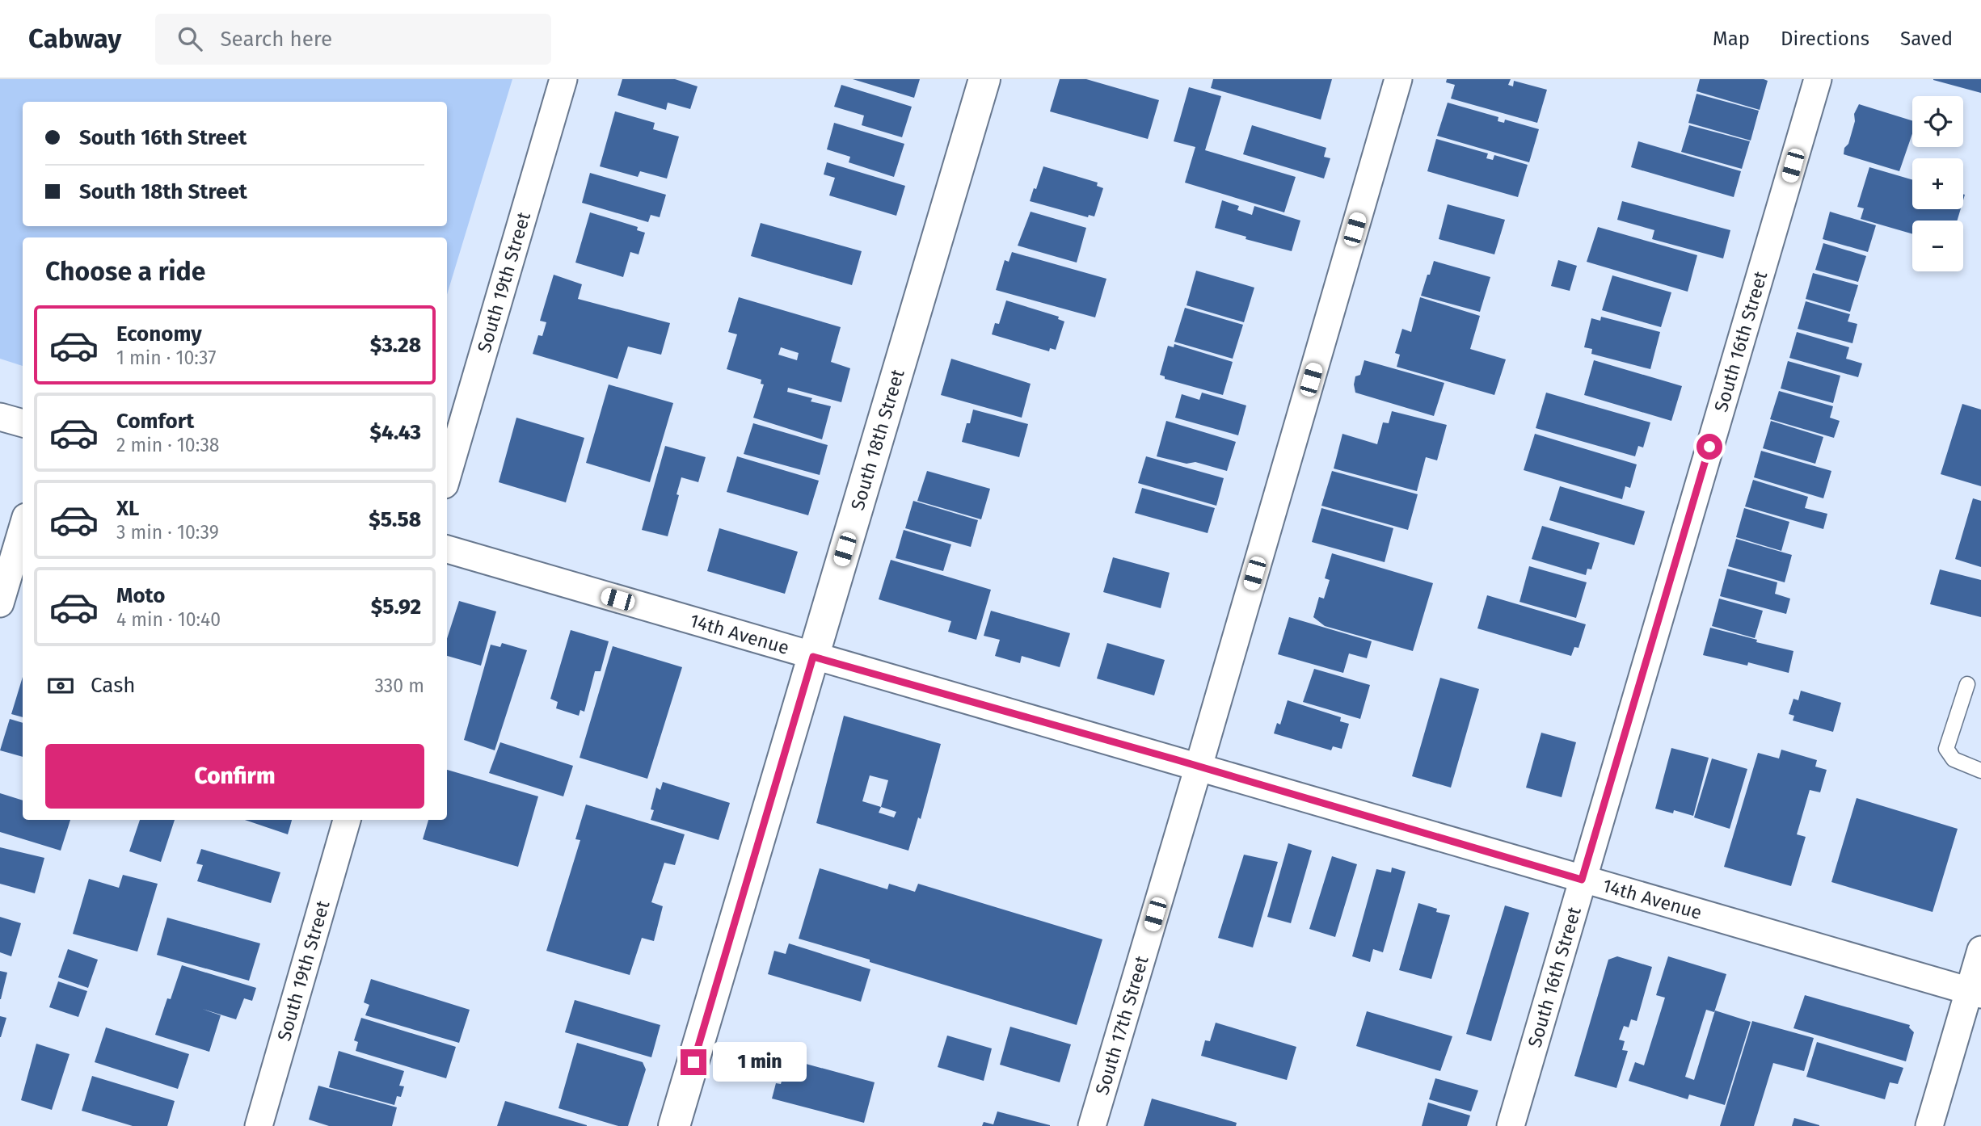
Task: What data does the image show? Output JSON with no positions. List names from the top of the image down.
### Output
{
  "streets": {
    "street": [
      "South 19th Street",
      "South 16th Street",
      "South 18th Street",
      "14th Avenue",
      "South 17th Street"
    ]
  },
  "crossings": [
    ["South 16th Street", "14th Avenue"],
    ["South 18th Street", "14th Avenue"],
    ["14th Avenue", "South 17th Street"]
  ],
  "page": {
    "header": "Cabway",
    "search": "Search here",
    "nav": ["Map", "Directions", "Saved"],
    "map_buttons": ["+", "−"],
    "banner": ["South 16th Street", "South 18th Street"],
    "heading": "Choose a ride",
    "list": [
      {
        "name": "Economy",
        "note": "1 min · 10:37",
        "value": "$3.28"
      },
      {
        "name": "Comfort",
        "note": "2 min · 10:38",
        "value": "$4.43"
      },
      {
        "name": "XL",
        "note": "3 min · 10:39",
        "value": "$5.58"
      },
      {
        "name": "Moto",
        "note": "4 min · 10:40",
        "value": "$5.92"
      }
    ],
    "pay": ["Cash", "330 m"],
    "buttons": "Confirm",
    "bubble": "1 min"
  }
}
